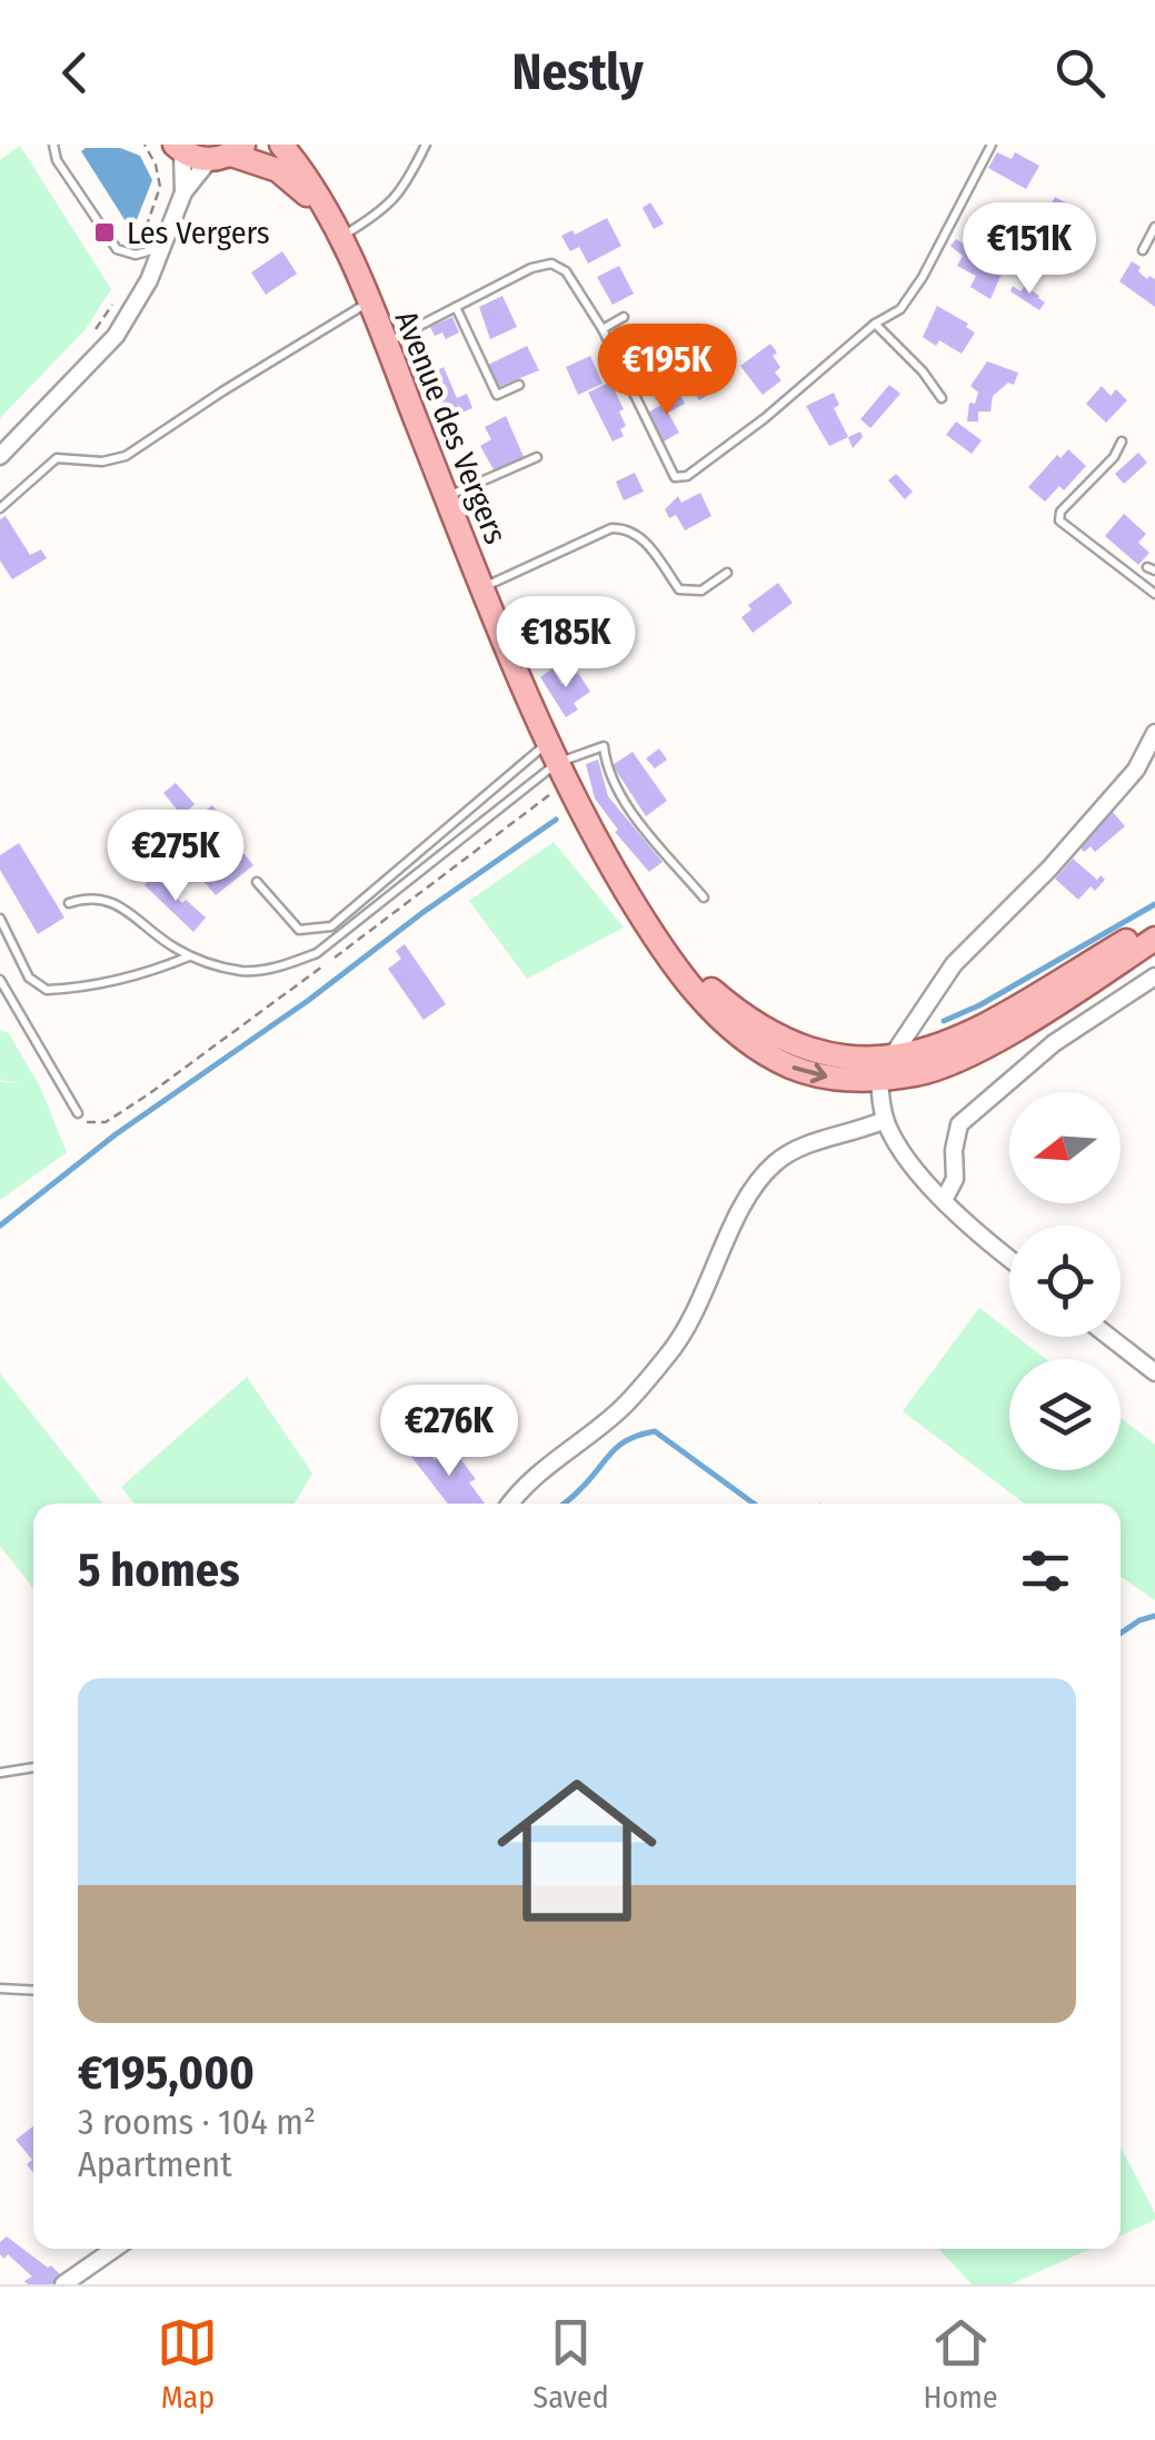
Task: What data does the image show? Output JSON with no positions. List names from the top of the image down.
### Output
{
  "streets": {
    "main road": ["Avenue des Vergers"]
  },
  "places": {
    "transit": ["Les Vergers"]
  },
  "north": "left",
  "page": {
    "header": "Nestly",
    "price": [
      "€151K",
      "€195K",
      "€185K",
      "€275K",
      "€276K"
    ],
    "heading": "5 homes",
    "list": [
      {
        "name": "€195,000",
        "note": "3 rooms · 104 m² · Apartment"
      }
    ],
    "tabs": ["Map", "Saved", "Home"]
  }
}
